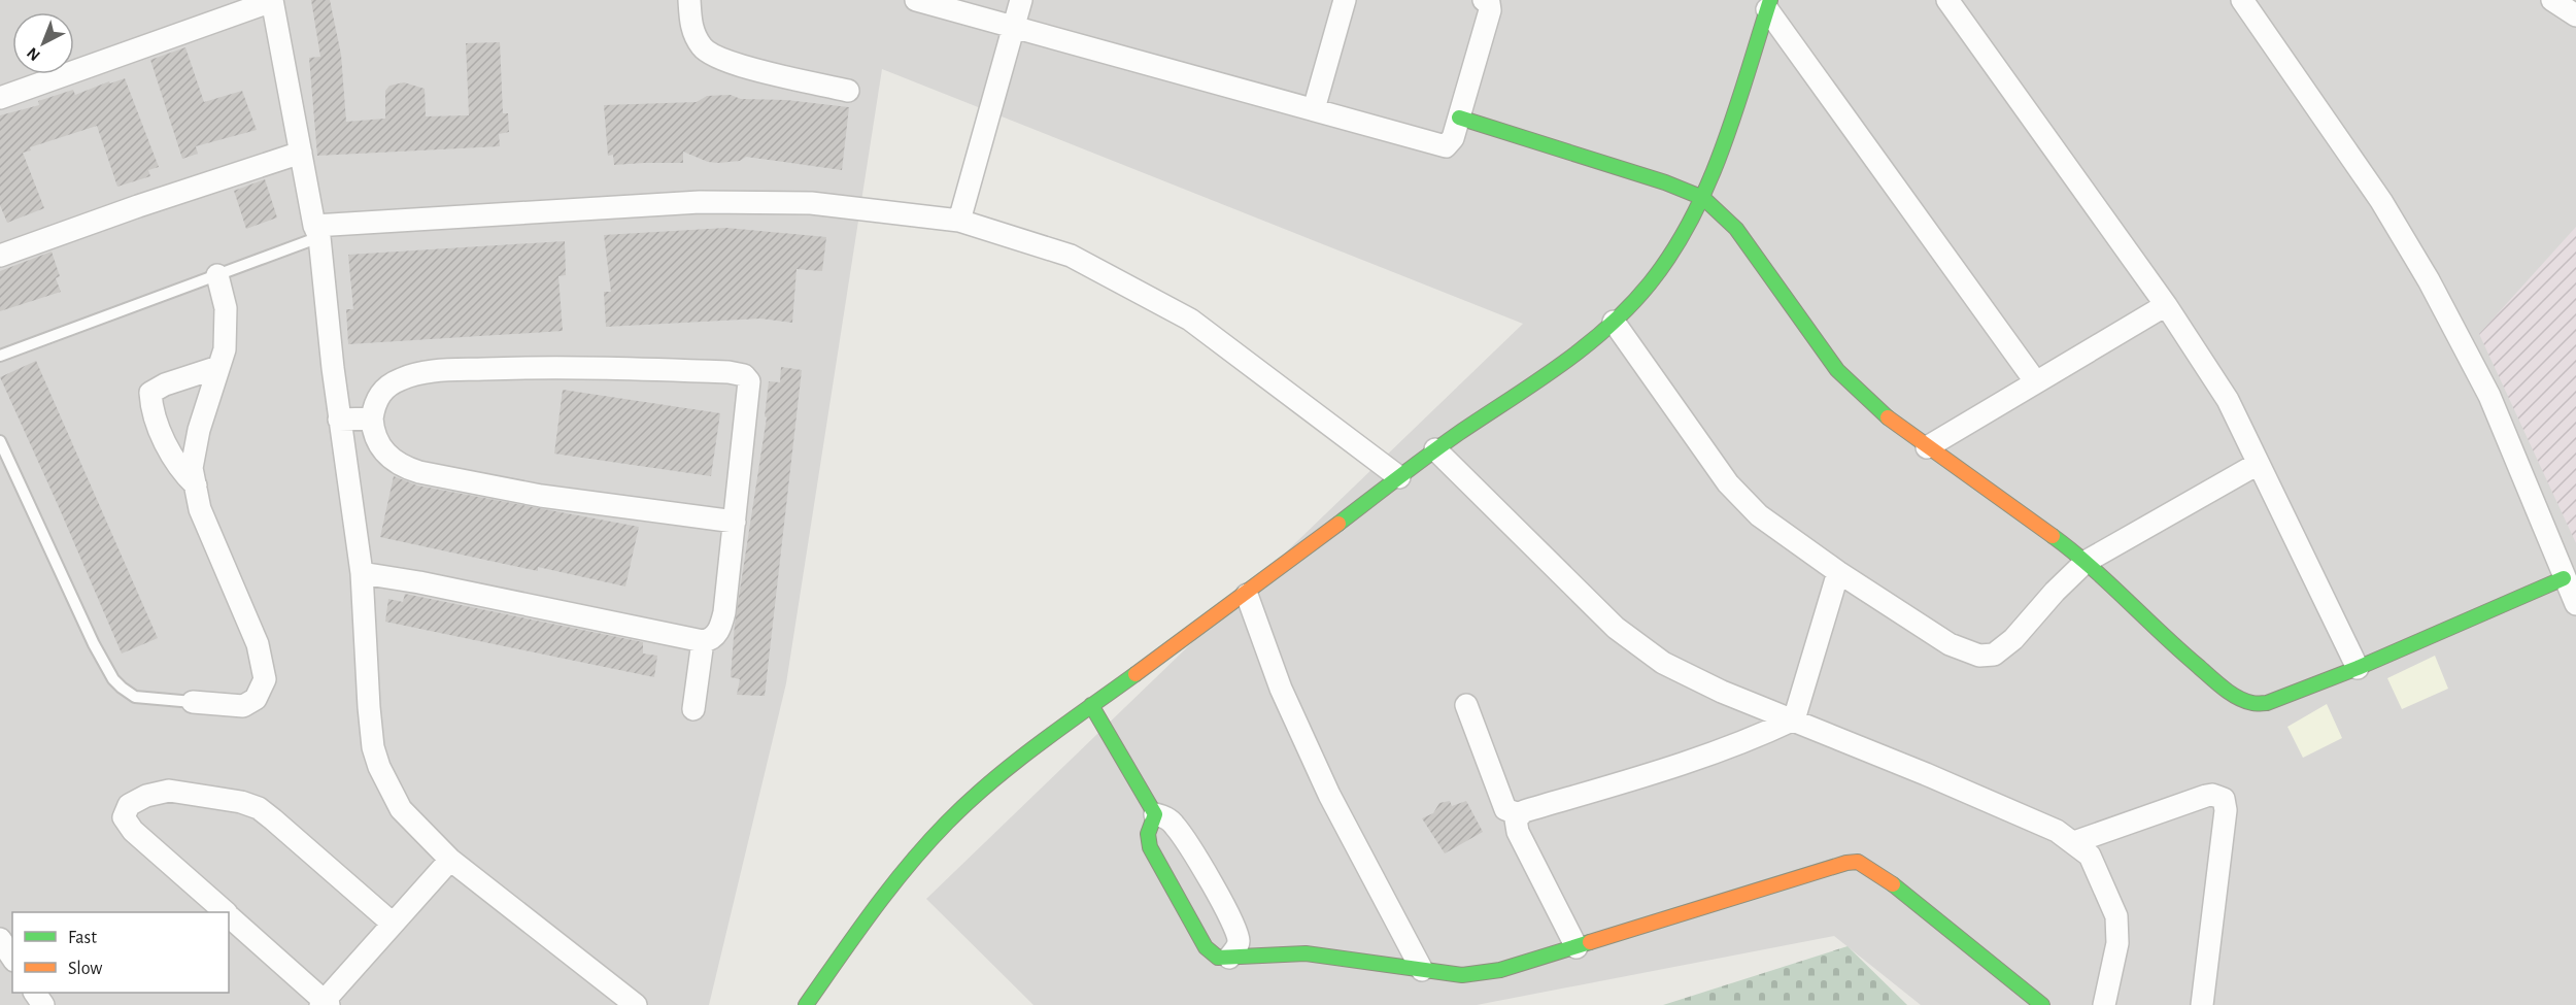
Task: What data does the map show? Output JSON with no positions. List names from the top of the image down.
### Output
{
  "legend": ["Fast", "Slow"],
  "north": "bottom left"
}
